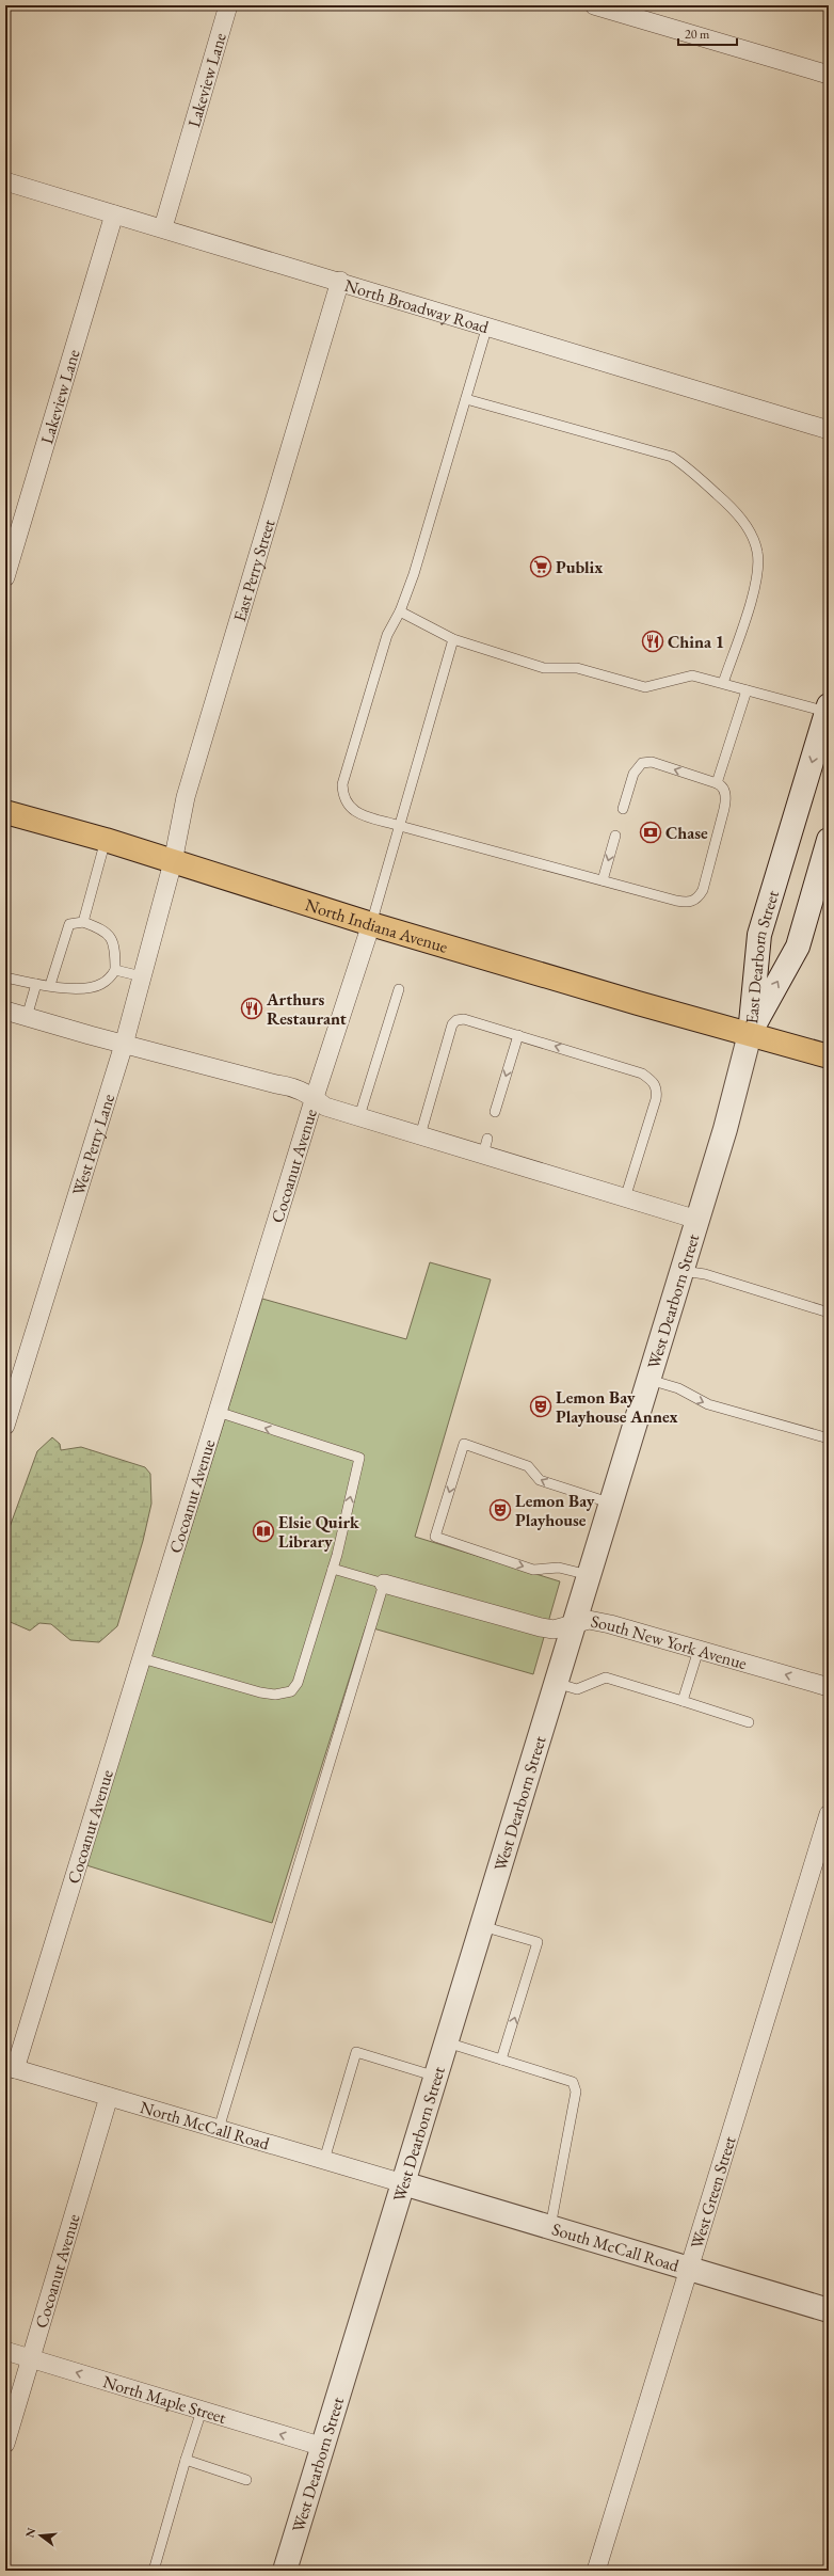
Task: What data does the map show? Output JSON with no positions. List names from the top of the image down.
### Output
{
  "streets": {
    "main road": ["North Indiana Avenue"],
    "street": [
      "Lakeview Lane",
      "North Broadway Road",
      "East Perry Street",
      "East Dearborn Street",
      "West Perry Lane",
      "Cocoanut Avenue",
      "West Dearborn Street",
      "South New York Avenue",
      "North McCall Road",
      "West Green Street",
      "South McCall Road",
      "North Maple Street"
    ]
  },
  "crossings": [
    ["Lakeview Lane", "North Broadway Road"],
    ["North Broadway Road", "East Perry Street"],
    ["East Perry Street", "North Indiana Avenue"],
    ["East Perry Street", "West Perry Lane"],
    ["North Indiana Avenue", "East Dearborn Street"],
    ["North Indiana Avenue", "West Perry Lane"],
    ["North Indiana Avenue", "Cocoanut Avenue"],
    ["North Indiana Avenue", "West Dearborn Street"],
    ["East Dearborn Street", "West Dearborn Street"],
    ["Cocoanut Avenue", "North McCall Road"],
    ["Cocoanut Avenue", "North Maple Street"],
    ["West Dearborn Street", "South New York Avenue"],
    ["West Dearborn Street", "North McCall Road"],
    ["West Dearborn Street", "South McCall Road"],
    ["West Dearborn Street", "North Maple Street"],
    ["North McCall Road", "South McCall Road"],
    ["West Green Street", "South McCall Road"]
  ],
  "one_way": ["North Maple Street"],
  "places": {
    "supermarket": ["Publix"],
    "restaurant": ["China 1", "Arthurs Restaurant"],
    "bank": ["Chase"],
    "theatre": ["Lemon Bay Playhouse Annex", "Lemon Bay Playhouse"],
    "library": ["Elsie Quirk Library"]
  },
  "scale_bar": "20 m",
  "north": "left"
}
